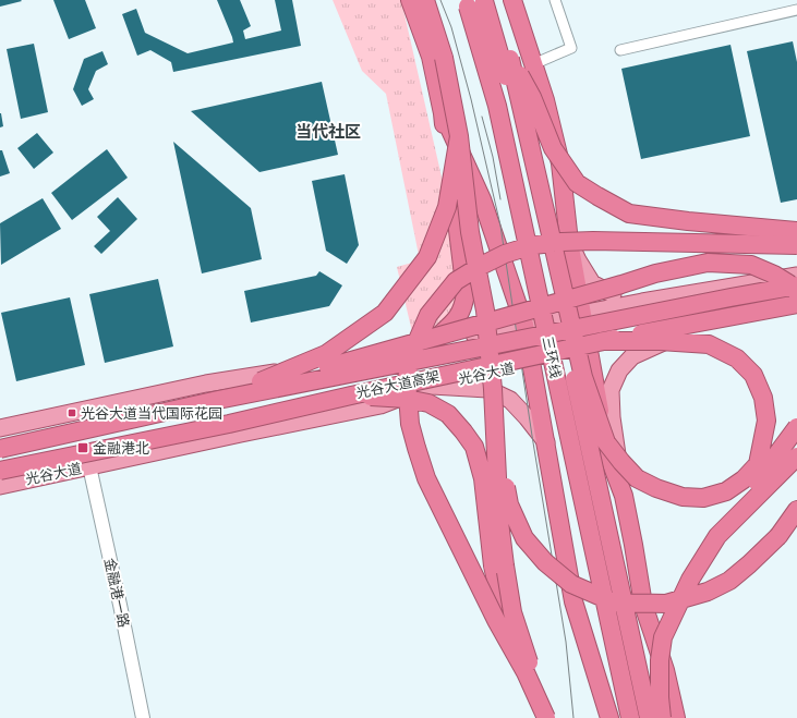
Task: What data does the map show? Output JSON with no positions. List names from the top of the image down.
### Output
{
  "streets": {
    "highway": ["三环线", "光谷大道高架"],
    "main road": ["光谷大道"],
    "street": ["金融港一路"]
  },
  "crossings": [
    ["光谷大道", "金融港一路"]
  ],
  "districts": ["当代社区"],
  "places": {
    "transit": ["光谷大道当代国际花园", "金融港北"]
  }
}
